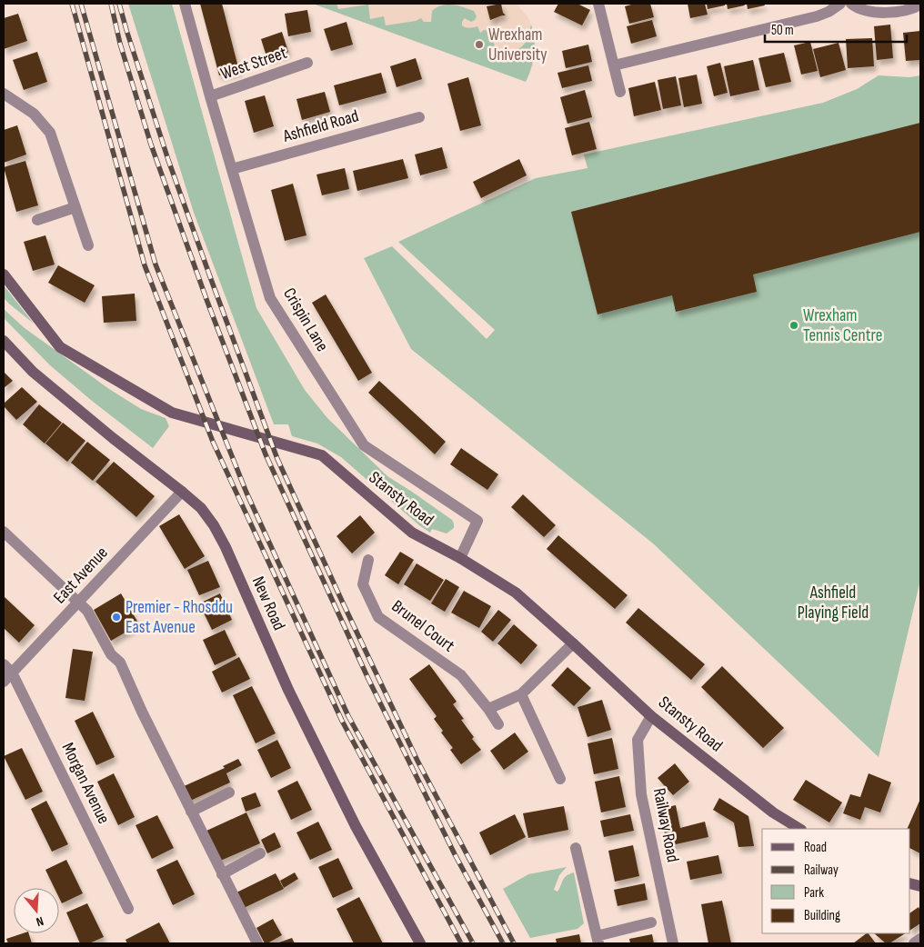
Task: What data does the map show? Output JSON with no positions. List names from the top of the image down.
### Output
{
  "streets": {
    "main road": ["Stansty Road", "New Road"],
    "street": [
      "West Street",
      "Ashfield Road",
      "Crispin Lane",
      "East Avenue",
      "Brunel Court",
      "Morgan Avenue",
      "Railway Road"
    ]
  },
  "crossings": [
    ["West Street", "Crispin Lane"],
    ["Ashfield Road", "Crispin Lane"],
    ["Crispin Lane", "Stansty Road"],
    ["Stansty Road", "Railway Road"],
    ["East Avenue", "New Road"],
    ["East Avenue", "Morgan Avenue"]
  ],
  "parks": ["Ashfield Playing Field"],
  "places": ["Wrexham University", "Wrexham Tennis Centre", "Premier - Rhosddu East Avenue"],
  "legend": [
    "Road",
    "Railway",
    "Park",
    "Building"
  ],
  "scale_bar": "50 m",
  "north": "bottom"
}
